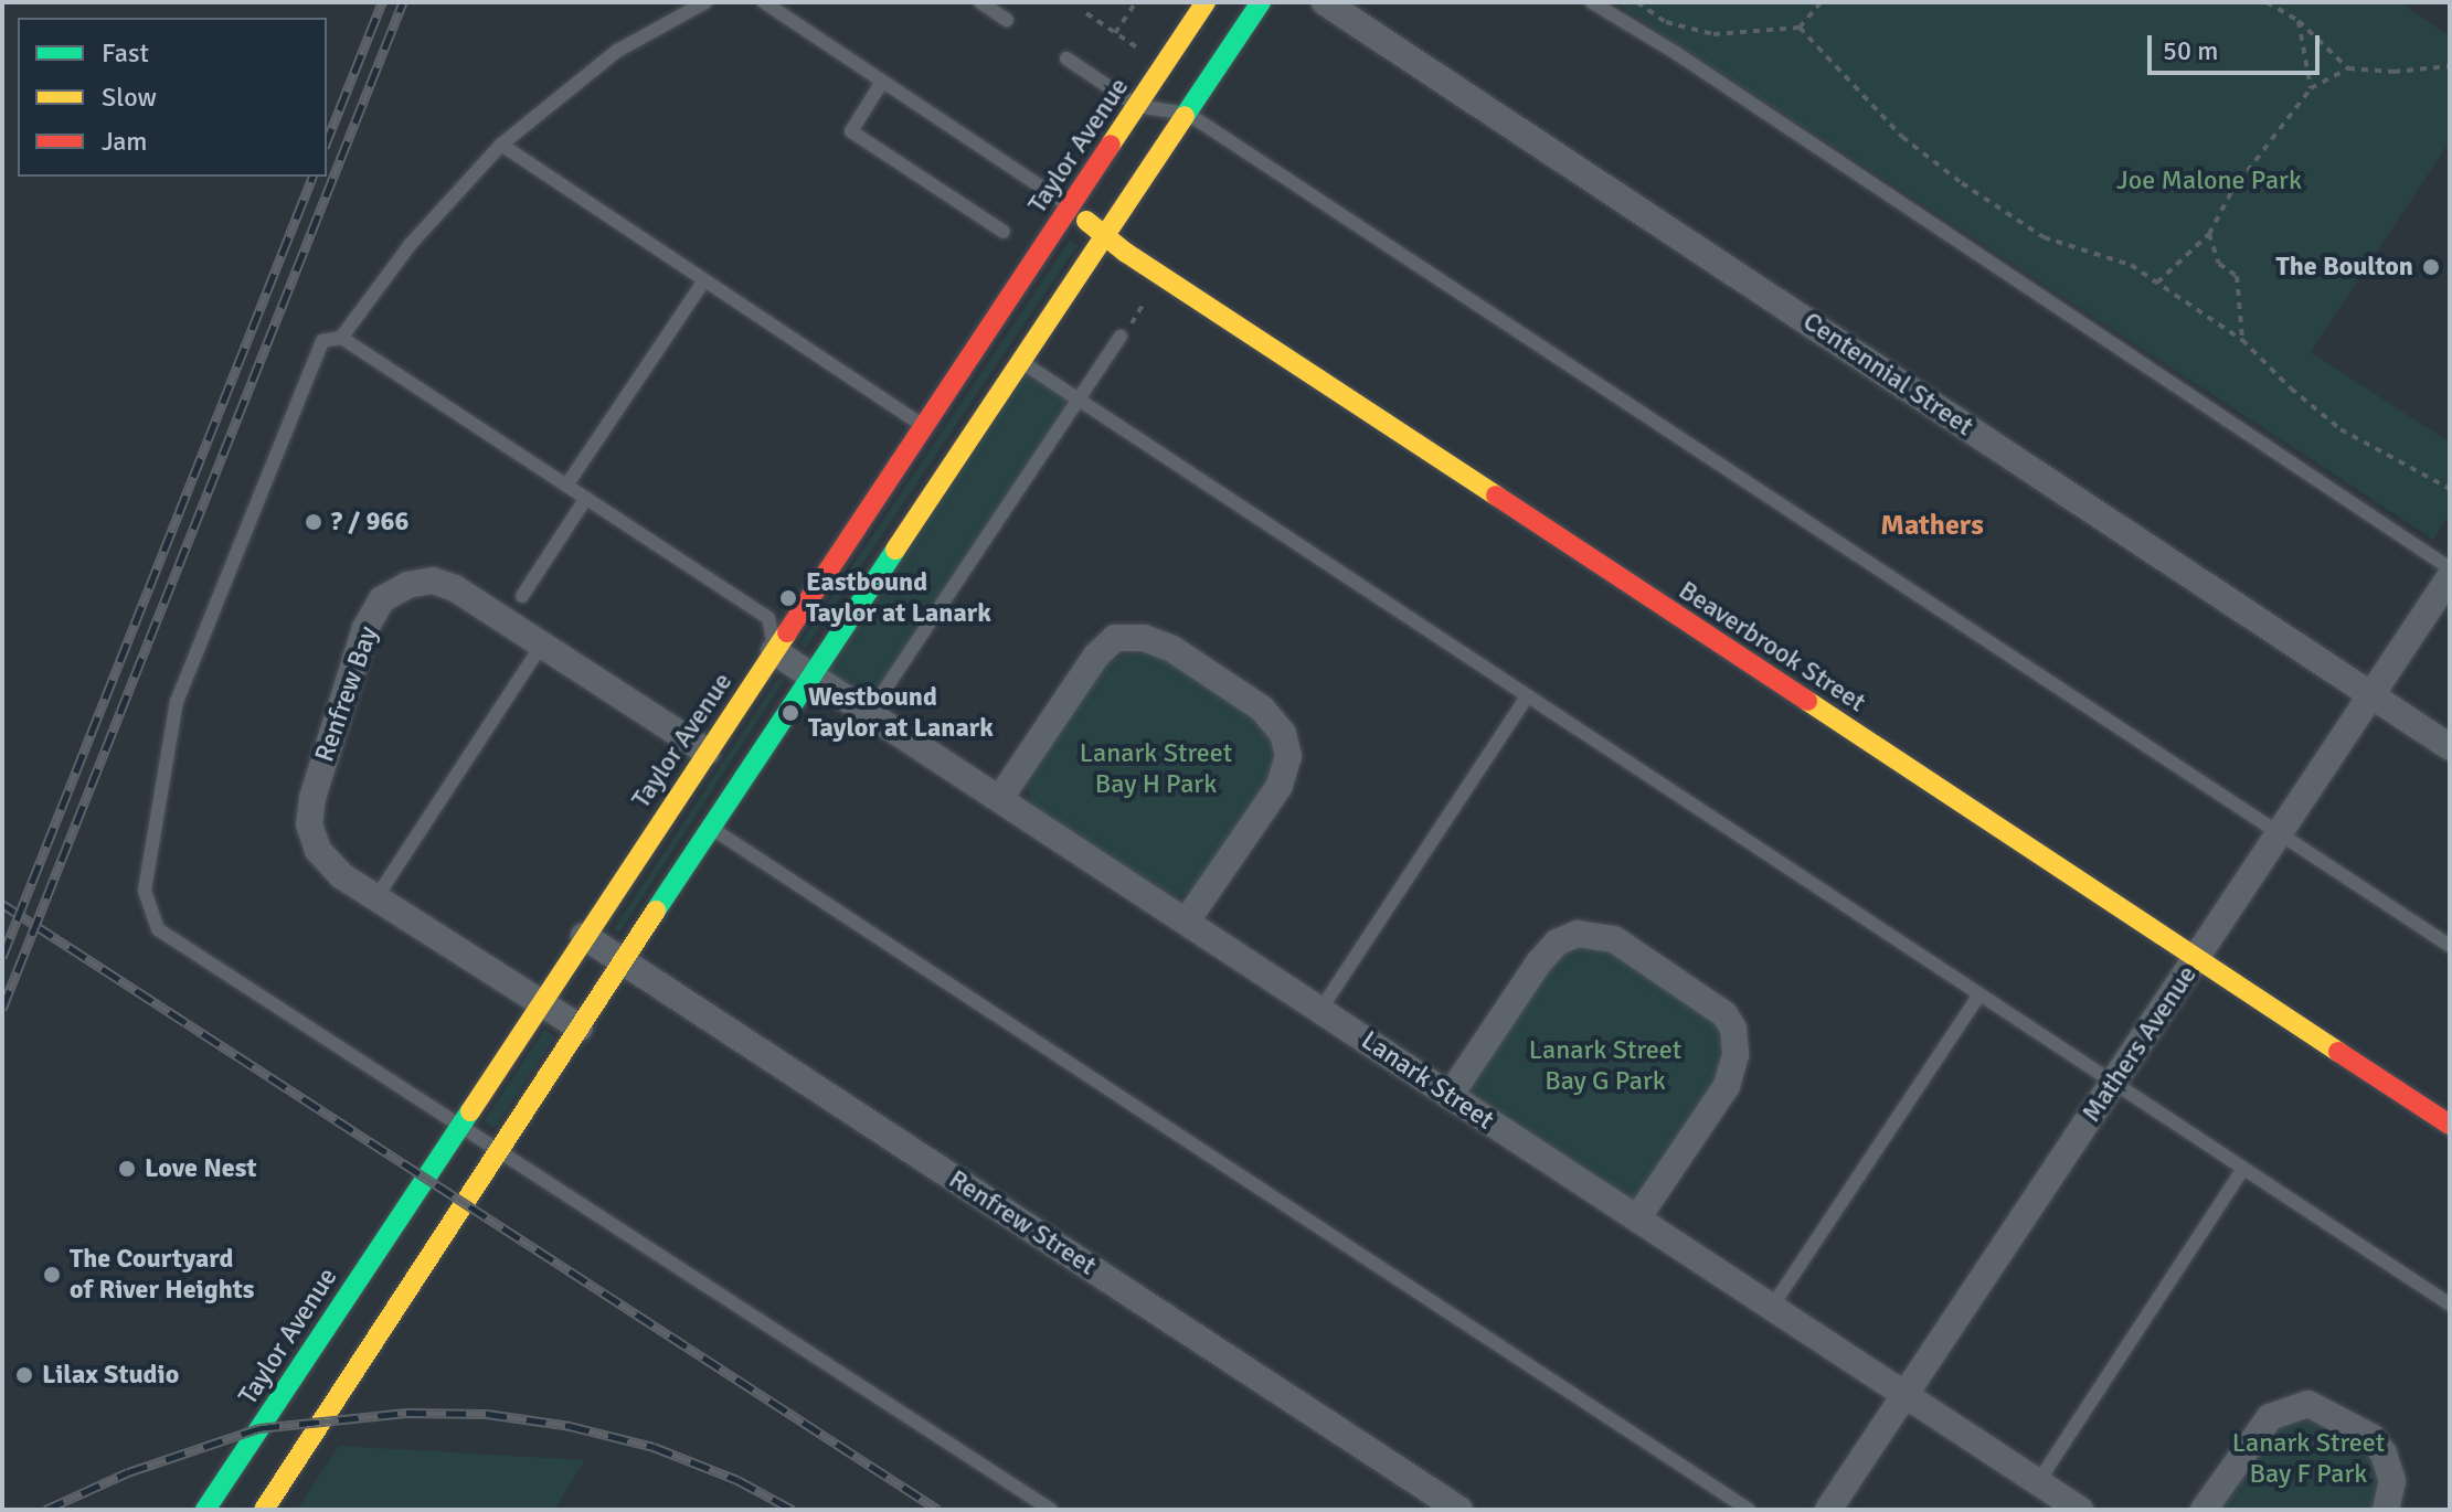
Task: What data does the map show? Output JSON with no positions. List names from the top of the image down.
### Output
{
  "streets": {
    "main road": ["Taylor Avenue", "Beaverbrook Street"],
    "street": [
      "Centennial Street",
      "Renfrew Bay",
      "Mathers Avenue",
      "Lanark Street",
      "Renfrew Street"
    ]
  },
  "crossings": [
    ["Taylor Avenue", "Beaverbrook Street"],
    ["Taylor Avenue", "Renfrew Bay"],
    ["Taylor Avenue", "Lanark Street"],
    ["Taylor Avenue", "Renfrew Street"],
    ["Centennial Street", "Mathers Avenue"],
    ["Beaverbrook Street", "Mathers Avenue"],
    ["Mathers Avenue", "Lanark Street"]
  ],
  "districts": ["Mathers"],
  "parks": [
    "Joe Malone Park",
    "Lanark Street Bay H Park",
    "Lanark Street Bay G Park",
    "Lanark Street Bay F Park"
  ],
  "places": [
    "The Boulton",
    "? / 966",
    "Eastbound Taylor at Lanark",
    "Westbound Taylor at Lanark",
    "Love Nest",
    "The Courtyard of River Heights",
    "Lilax Studio"
  ],
  "legend": ["Fast", "Slow", "Jam"],
  "scale_bar": "50 m"
}
